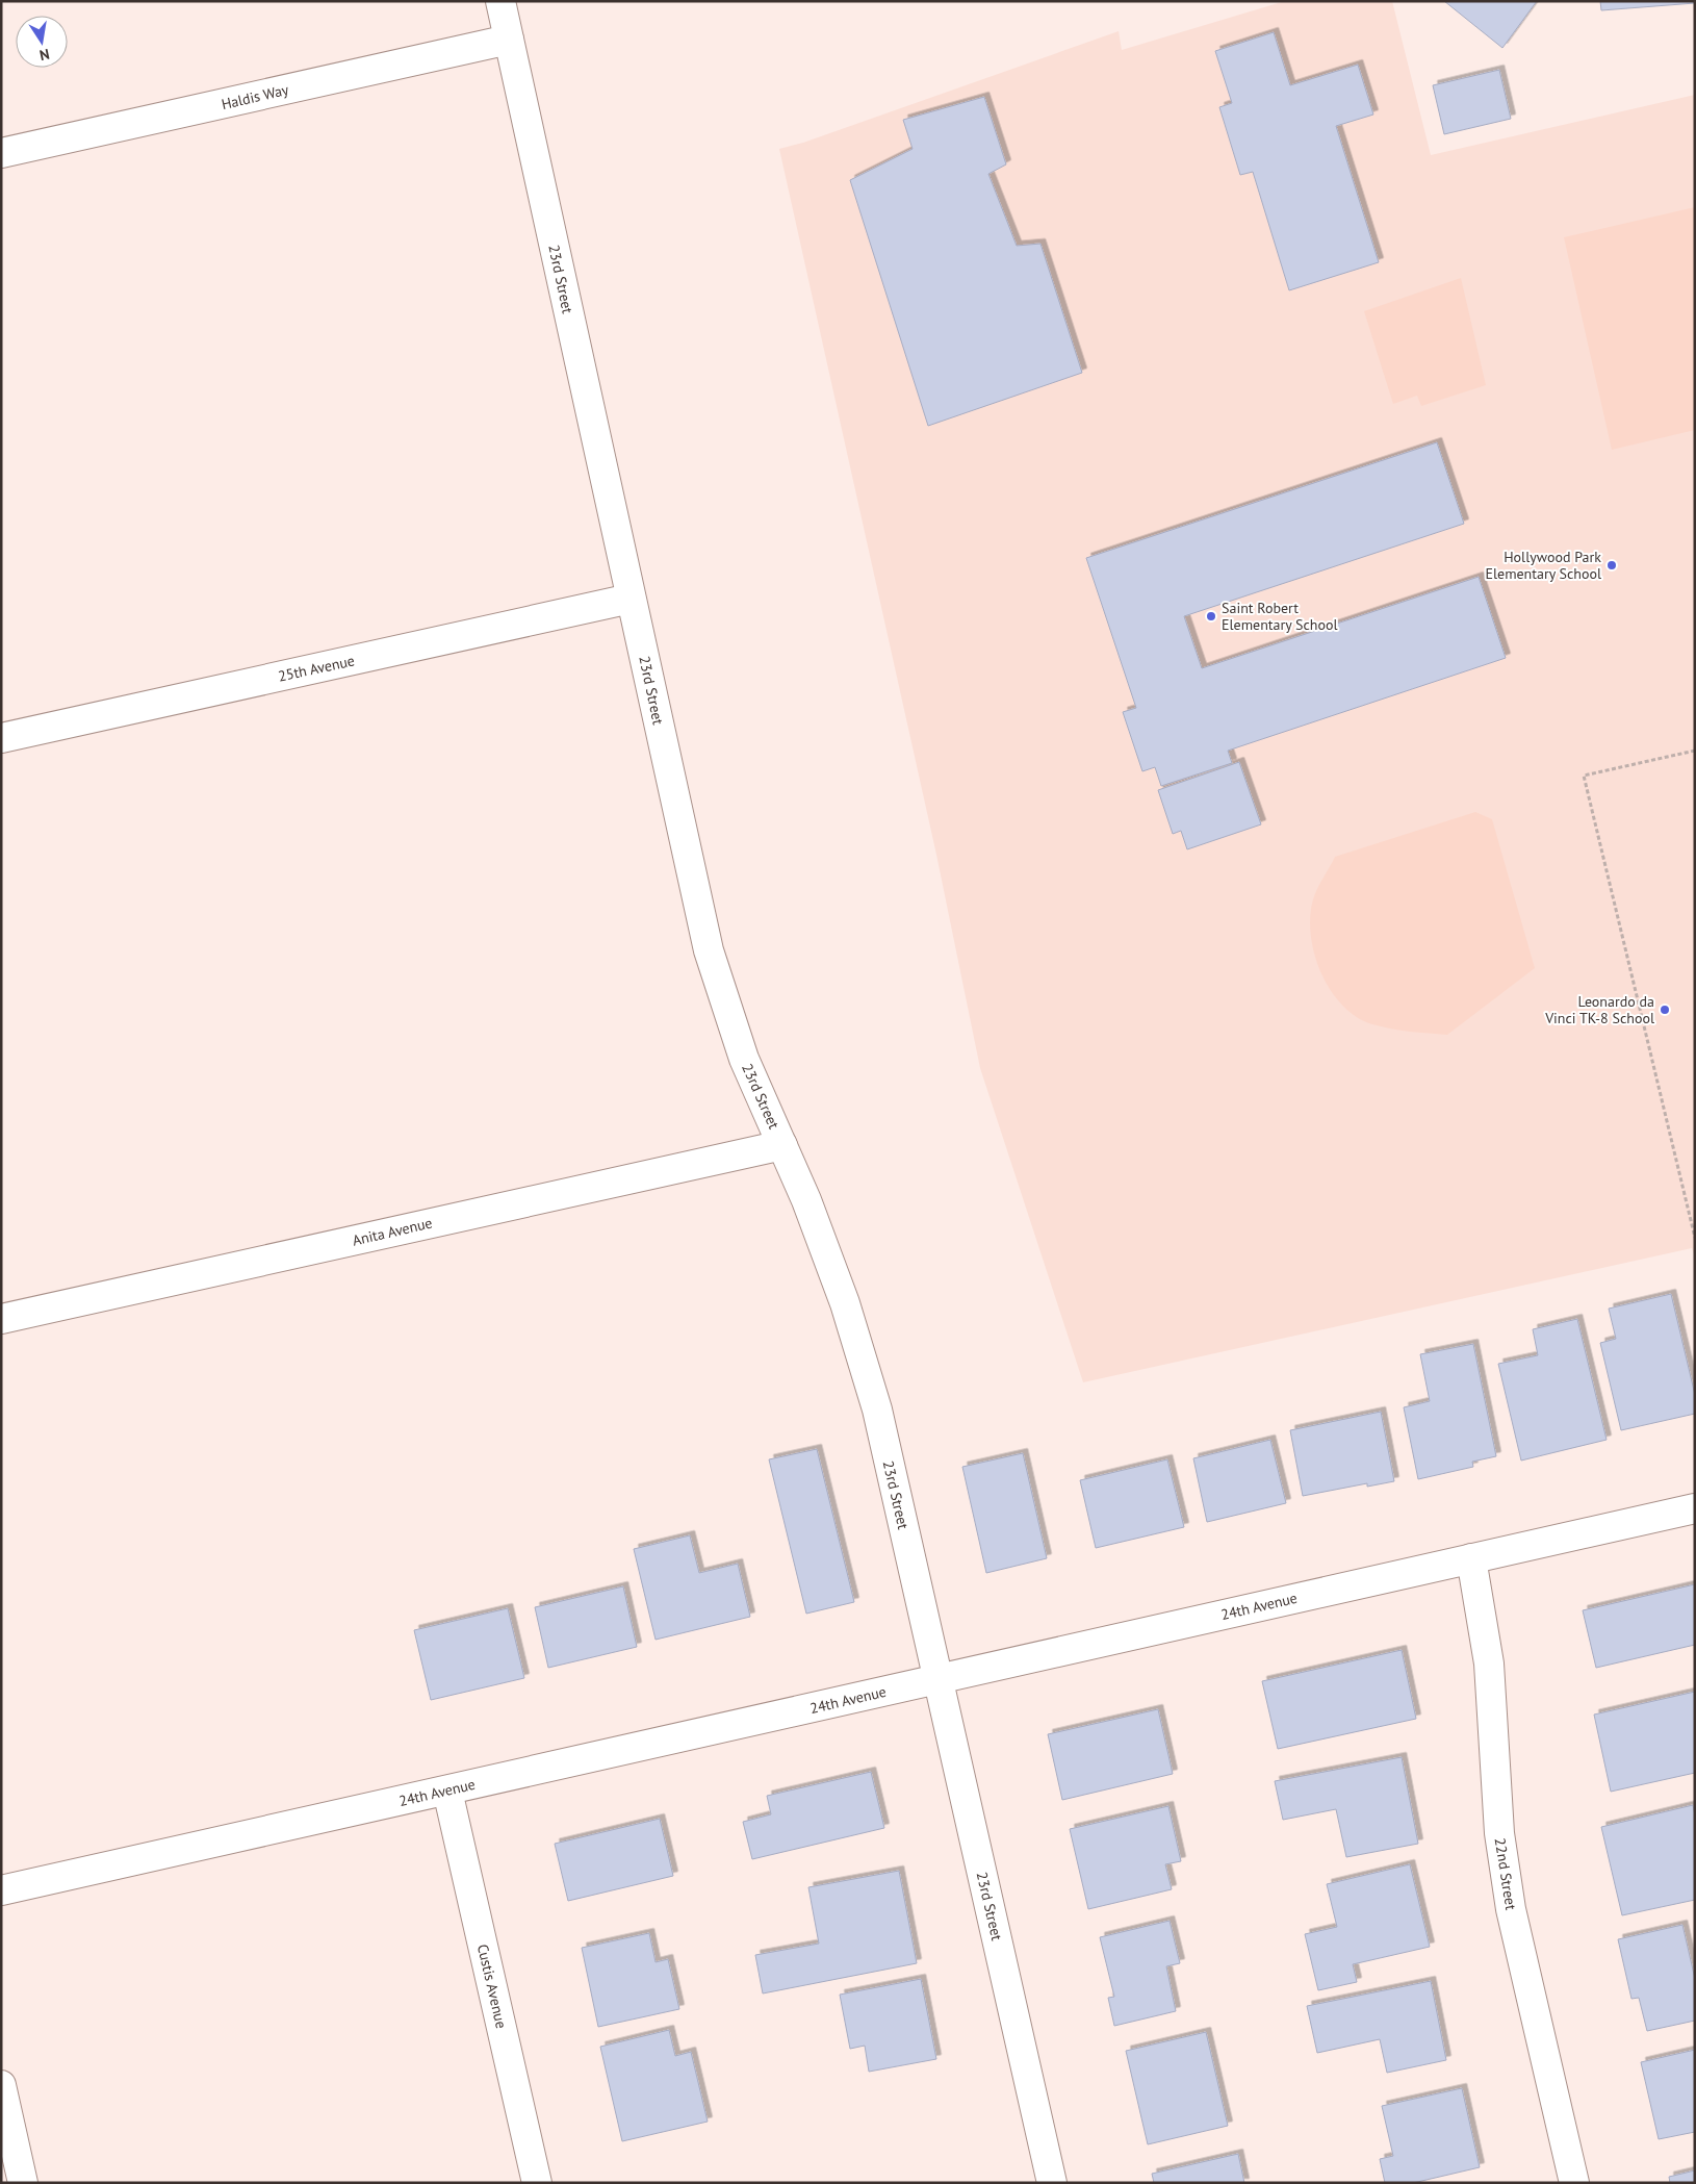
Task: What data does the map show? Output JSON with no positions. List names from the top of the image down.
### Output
{
  "streets": {
    "street": [
      "Haldis Way",
      "23rd Street",
      "25th Avenue",
      "Anita Avenue",
      "24th Avenue",
      "22nd Street",
      "Custis Avenue"
    ]
  },
  "crossings": [
    ["Haldis Way", "23rd Street"],
    ["23rd Street", "25th Avenue"],
    ["23rd Street", "Anita Avenue"],
    ["23rd Street", "24th Avenue"],
    ["24th Avenue", "22nd Street"],
    ["24th Avenue", "Custis Avenue"]
  ],
  "places": ["Hollywood Park Elementary School", "Saint Robert Elementary School", "Leonardo da Vinci TK-8 School"],
  "north": "bottom"
}
